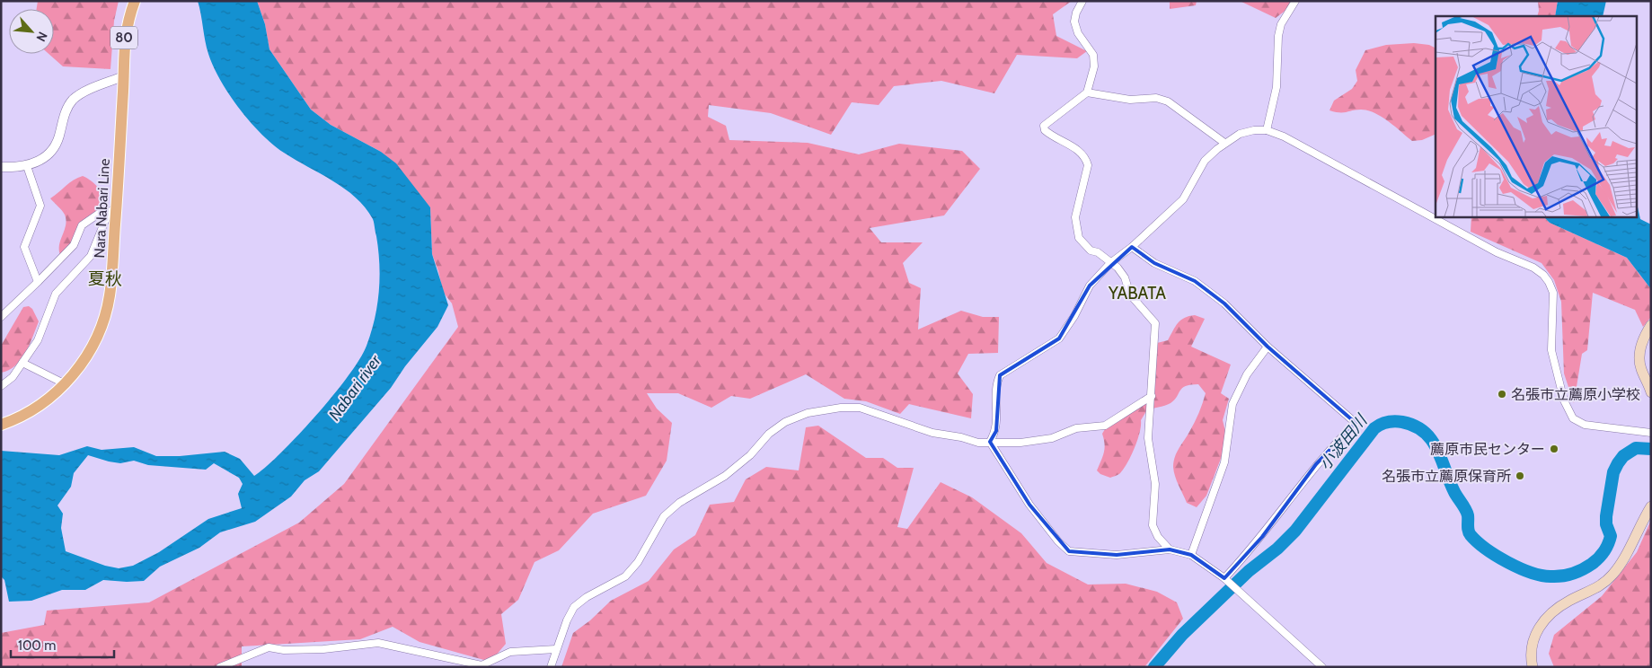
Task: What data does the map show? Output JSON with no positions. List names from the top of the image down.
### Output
{
  "streets": {
    "main road": ["80", "Nara Nabari Line"]
  },
  "districts": ["夏秋", "YABATA"],
  "water": ["Nabari river", "小波田川"],
  "places": ["名張市立薦原小学校", "薦原市民センター", "名張市立薦原保育所"],
  "scale_bar": "100 m",
  "north": "bottom right"
}
